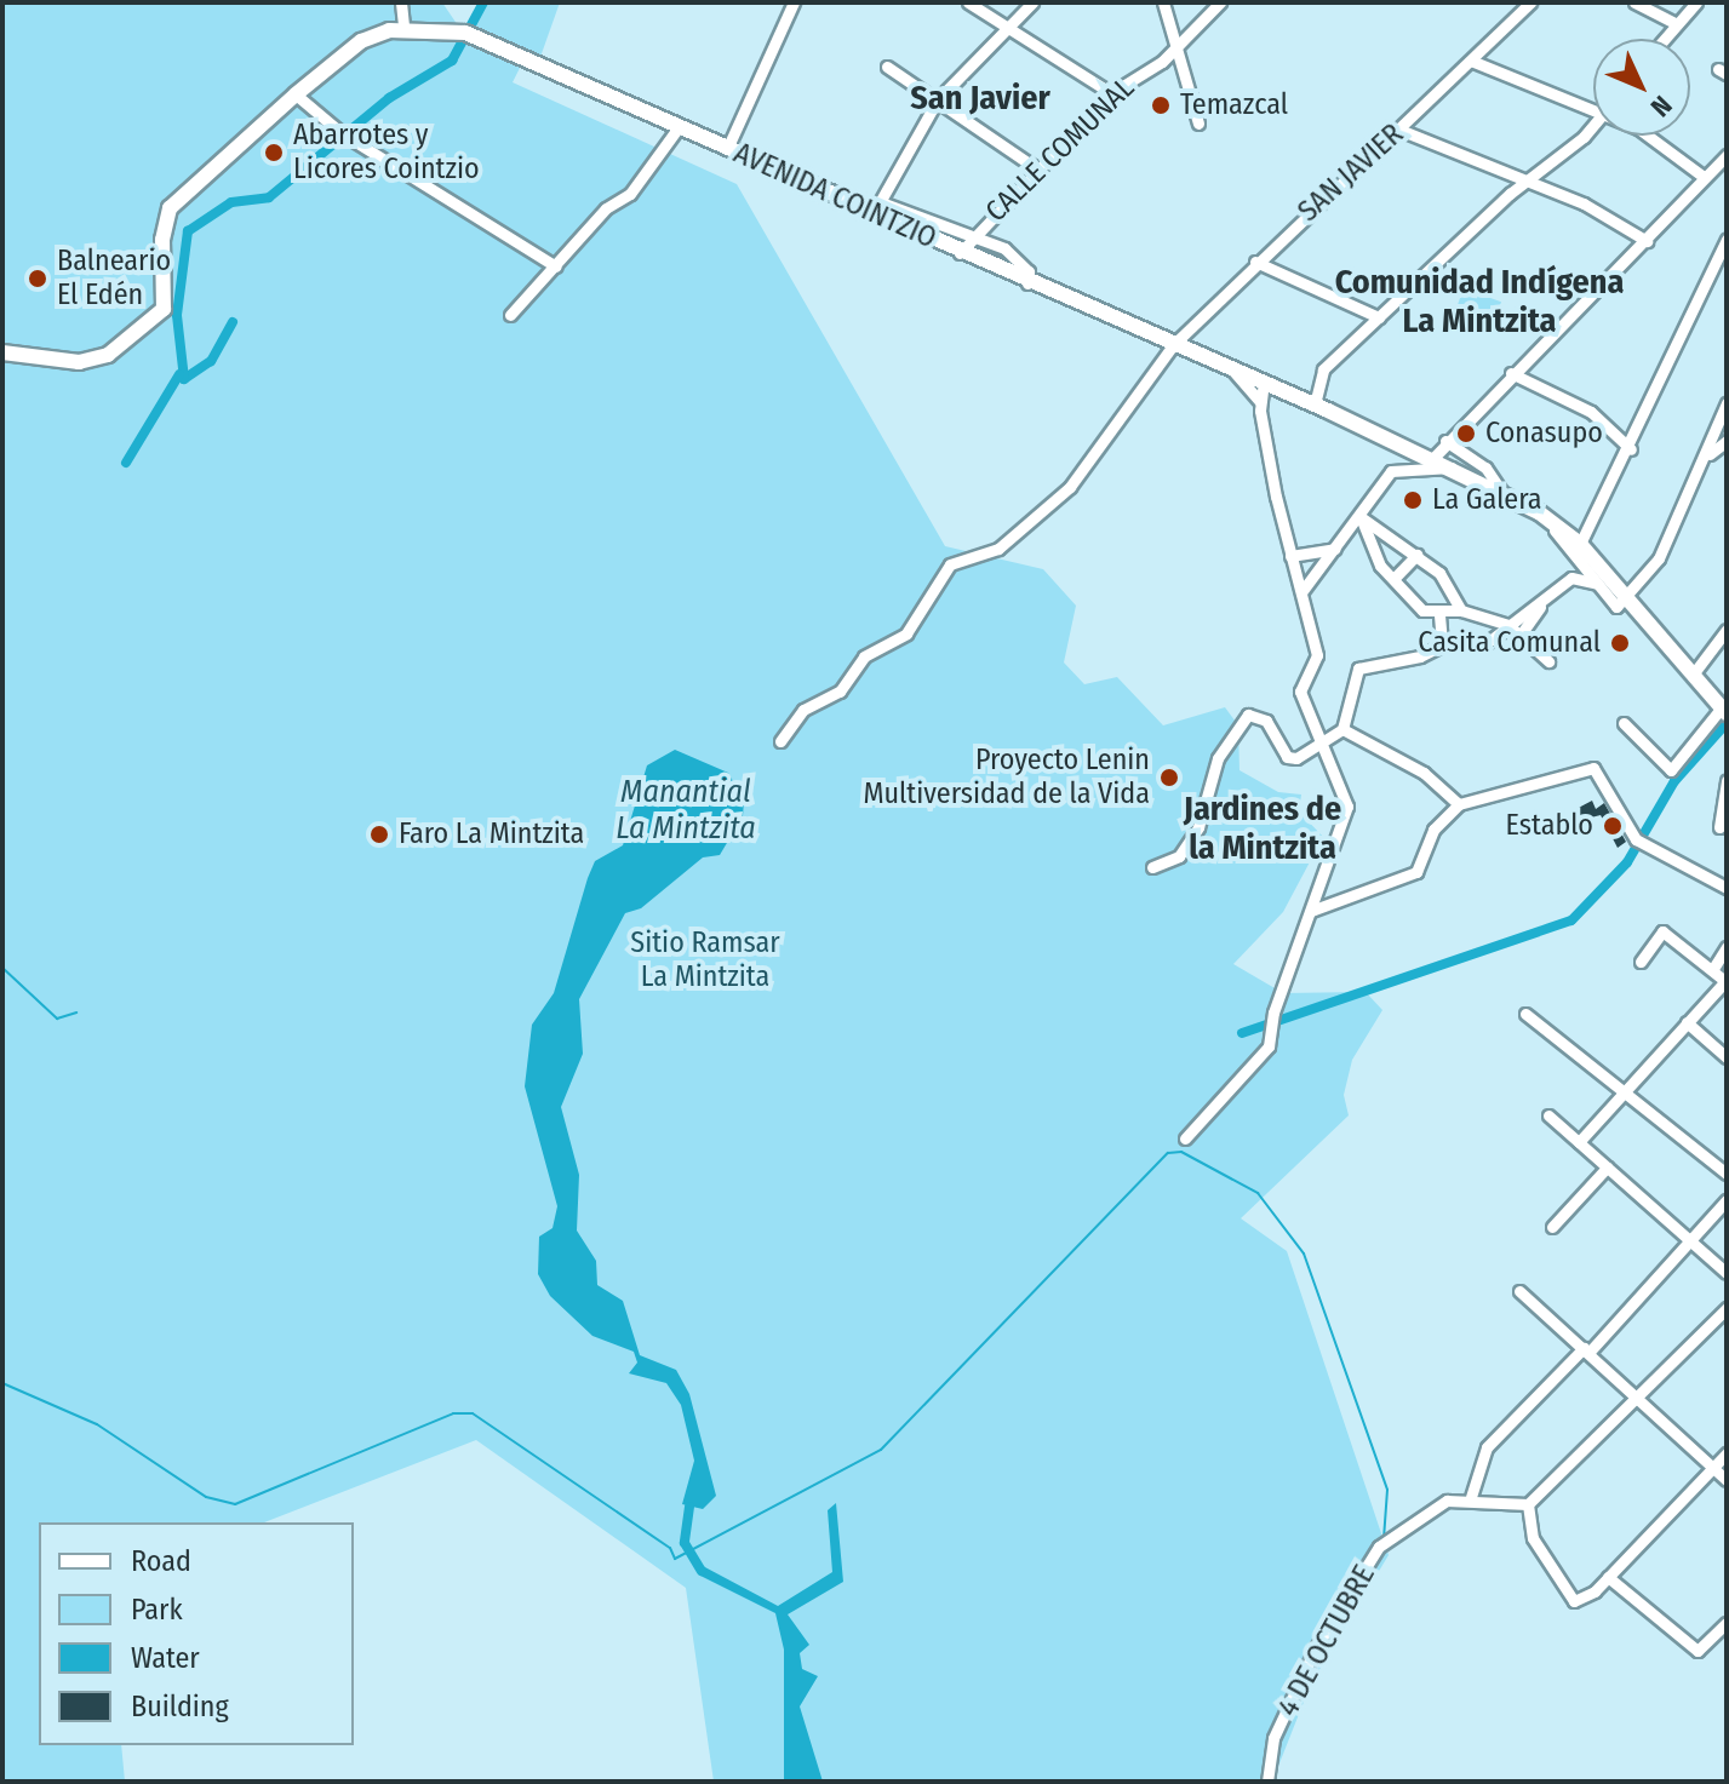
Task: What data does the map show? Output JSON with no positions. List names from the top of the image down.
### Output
{
  "streets": {
    "main road": ["AVENIDA COINTZIO"],
    "street": ["CALLE COMUNAL", "SAN JAVIER", "4 DE OCTUBRE"]
  },
  "crossings": [
    ["CALLE COMUNAL", "AVENIDA COINTZIO"],
    ["SAN JAVIER", "AVENIDA COINTZIO"]
  ],
  "districts": ["San Javier", "Comunidad Indígena La Mintzita", "Jardines de la Mintzita"],
  "water": ["Manantial La Mintzita"],
  "parks": ["Sitio Ramsar La Mintzita"],
  "places": [
    "Temazcal",
    "Abarrotes y Licores Cointzio",
    "Balneario El Edén",
    "Conasupo",
    "La Galera",
    "Casita Comunal",
    "Proyecto Lenin Multiversidad de la Vida",
    "Establo",
    "Faro La Mintzita"
  ],
  "legend": [
    "Road",
    "Park",
    "Water",
    "Building"
  ],
  "north": "bottom right"
}
